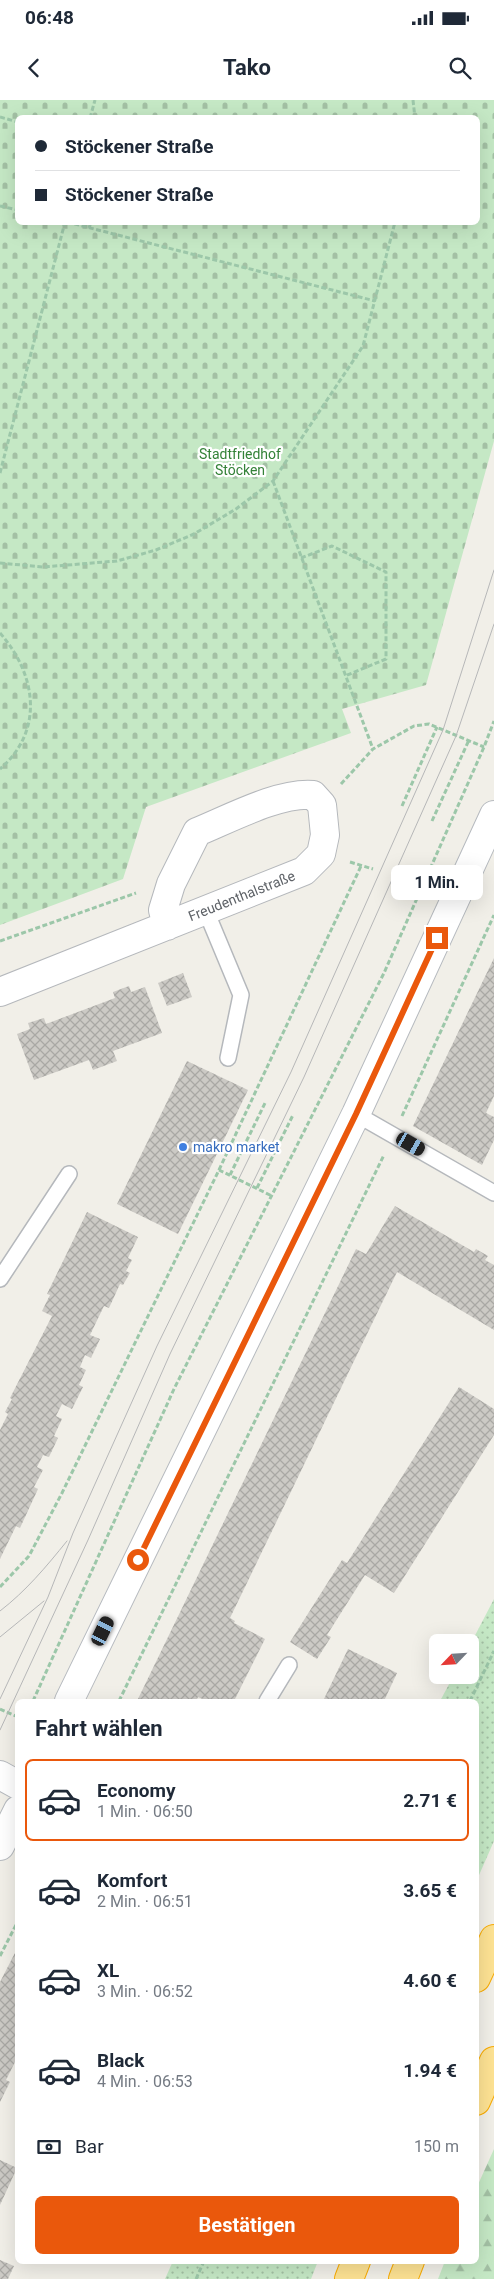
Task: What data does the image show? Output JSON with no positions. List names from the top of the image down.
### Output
{
  "streets": {
    "street": ["Freudenthalstraße"]
  },
  "parks": ["Stadtfriedhof Stöcken"],
  "places": ["makro market"],
  "north": "bottom left",
  "page": {
    "status": "06:48",
    "header": "Tako",
    "banner": ["Stöckener Straße", "Stöckener Straße"],
    "bubble": "1 Min.",
    "heading": "Fahrt wählen",
    "list": [
      {
        "name": "Economy",
        "note": "1 Min. · 06:50",
        "value": "2.71 €"
      },
      {
        "name": "Komfort",
        "note": "2 Min. · 06:51",
        "value": "3.65 €"
      },
      {
        "name": "XL",
        "note": "3 Min. · 06:52",
        "value": "4.60 €"
      },
      {
        "name": "Black",
        "note": "4 Min. · 06:53",
        "value": "1.94 €"
      }
    ],
    "pay": ["Bar", "150 m"],
    "buttons": "Bestätigen"
  }
}
